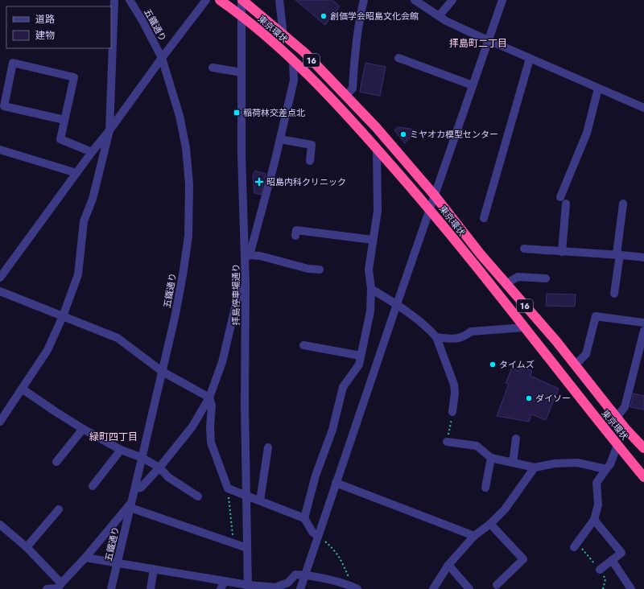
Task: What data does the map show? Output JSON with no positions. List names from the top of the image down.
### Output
{
  "streets": {
    "highway": ["東京環状", "16"],
    "street": ["五鐵通り", "拝島停車場通り"]
  },
  "crossings": [
    ["東京環状", "拝島停車場通り"]
  ],
  "districts": ["拝島町二丁目", "緑町四丁目"],
  "places": {
    "other": [
      "創価学会昭島文化会館",
      "ミヤオカ模型センター",
      "タイムズ",
      "ダイソー"
    ],
    "transit": ["稲荷林交差点北"],
    "health": ["昭島内科クリニック"]
  },
  "legend": ["道路", "建物"]
}
